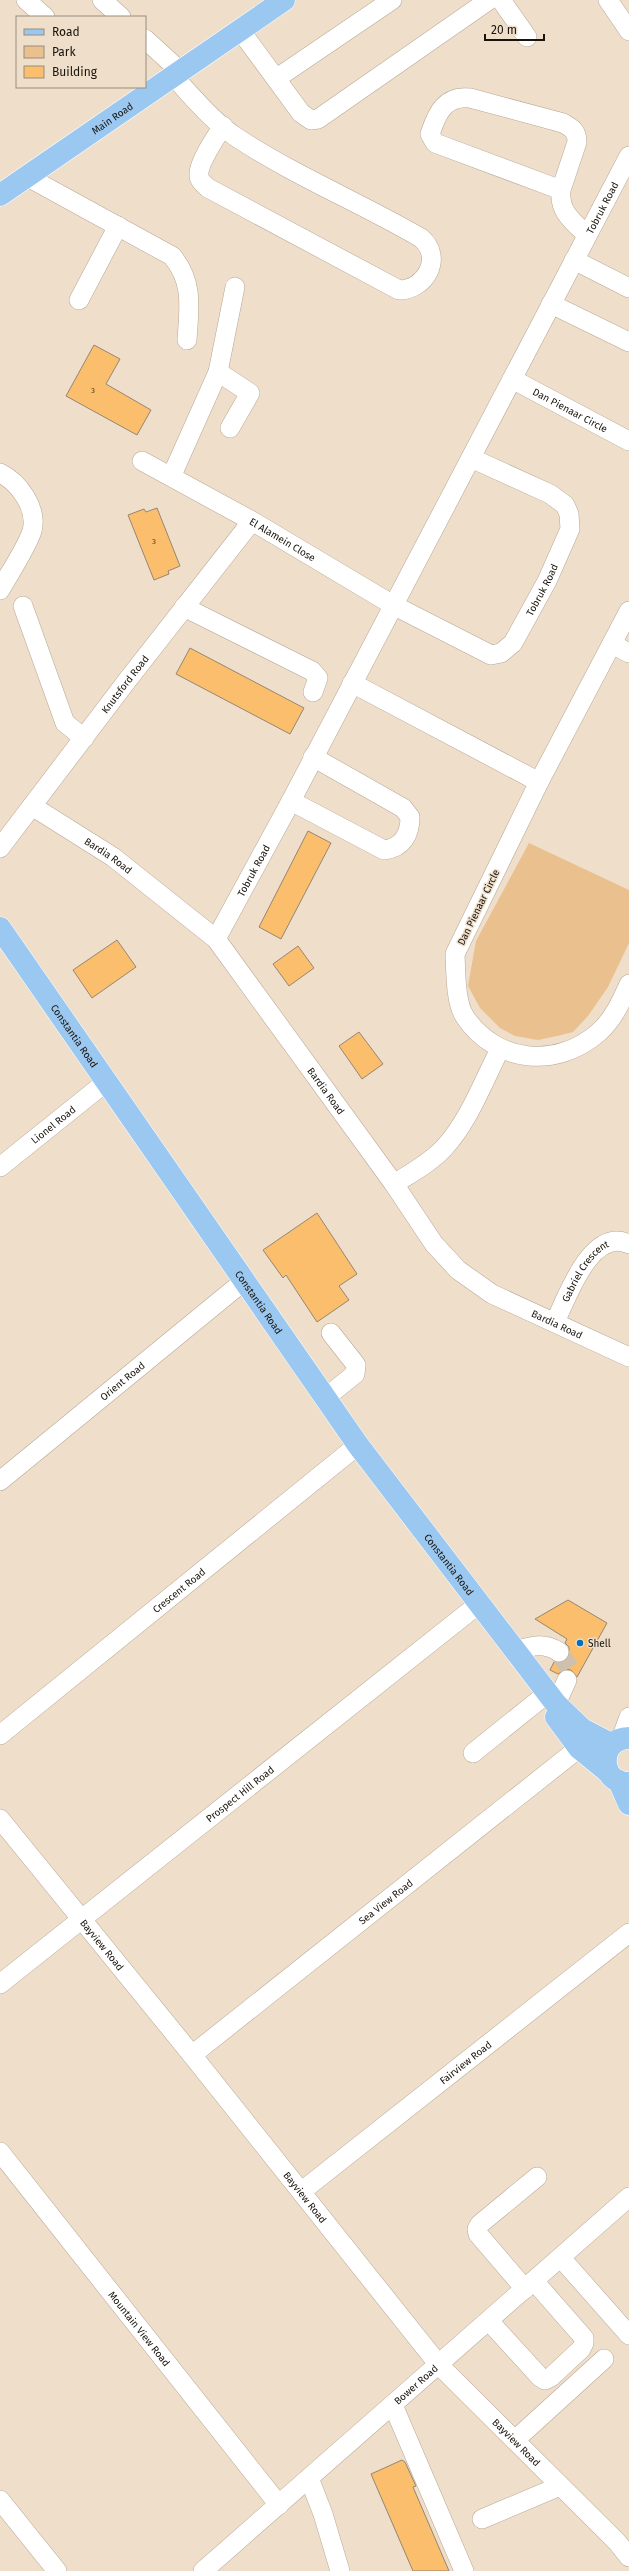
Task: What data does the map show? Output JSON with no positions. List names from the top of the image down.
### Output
{
  "streets": {
    "main road": ["Main Road", "Constantia Road"],
    "street": [
      "Tobruk Road",
      "Dan Pienaar Circle",
      "El Alamein Close",
      "Knutsford Road",
      "Bardia Road",
      "Lionel Road",
      "Gabriel Crescent",
      "Orient Road",
      "Crescent Road",
      "Prospect Hill Road",
      "Sea View Road",
      "Bayview Road",
      "Fairview Road",
      "Mountain View Road",
      "Bower Road"
    ]
  },
  "crossings": [
    ["Tobruk Road", "Dan Pienaar Circle"],
    ["Tobruk Road", "El Alamein Close"],
    ["Tobruk Road", "Bardia Road"],
    ["El Alamein Close", "Knutsford Road"],
    ["Knutsford Road", "Bardia Road"],
    ["Bardia Road", "Gabriel Crescent"],
    ["Constantia Road", "Lionel Road"],
    ["Constantia Road", "Orient Road"],
    ["Constantia Road", "Crescent Road"],
    ["Constantia Road", "Prospect Hill Road"],
    ["Constantia Road", "Sea View Road"],
    ["Prospect Hill Road", "Bayview Road"],
    ["Sea View Road", "Bayview Road"],
    ["Bayview Road", "Fairview Road"],
    ["Bayview Road", "Bower Road"],
    ["Mountain View Road", "Bower Road"]
  ],
  "places": ["Shell"],
  "house_numbers": ["3", "3"],
  "legend": ["Road", "Park", "Building"],
  "scale_bar": "20 m"
}
